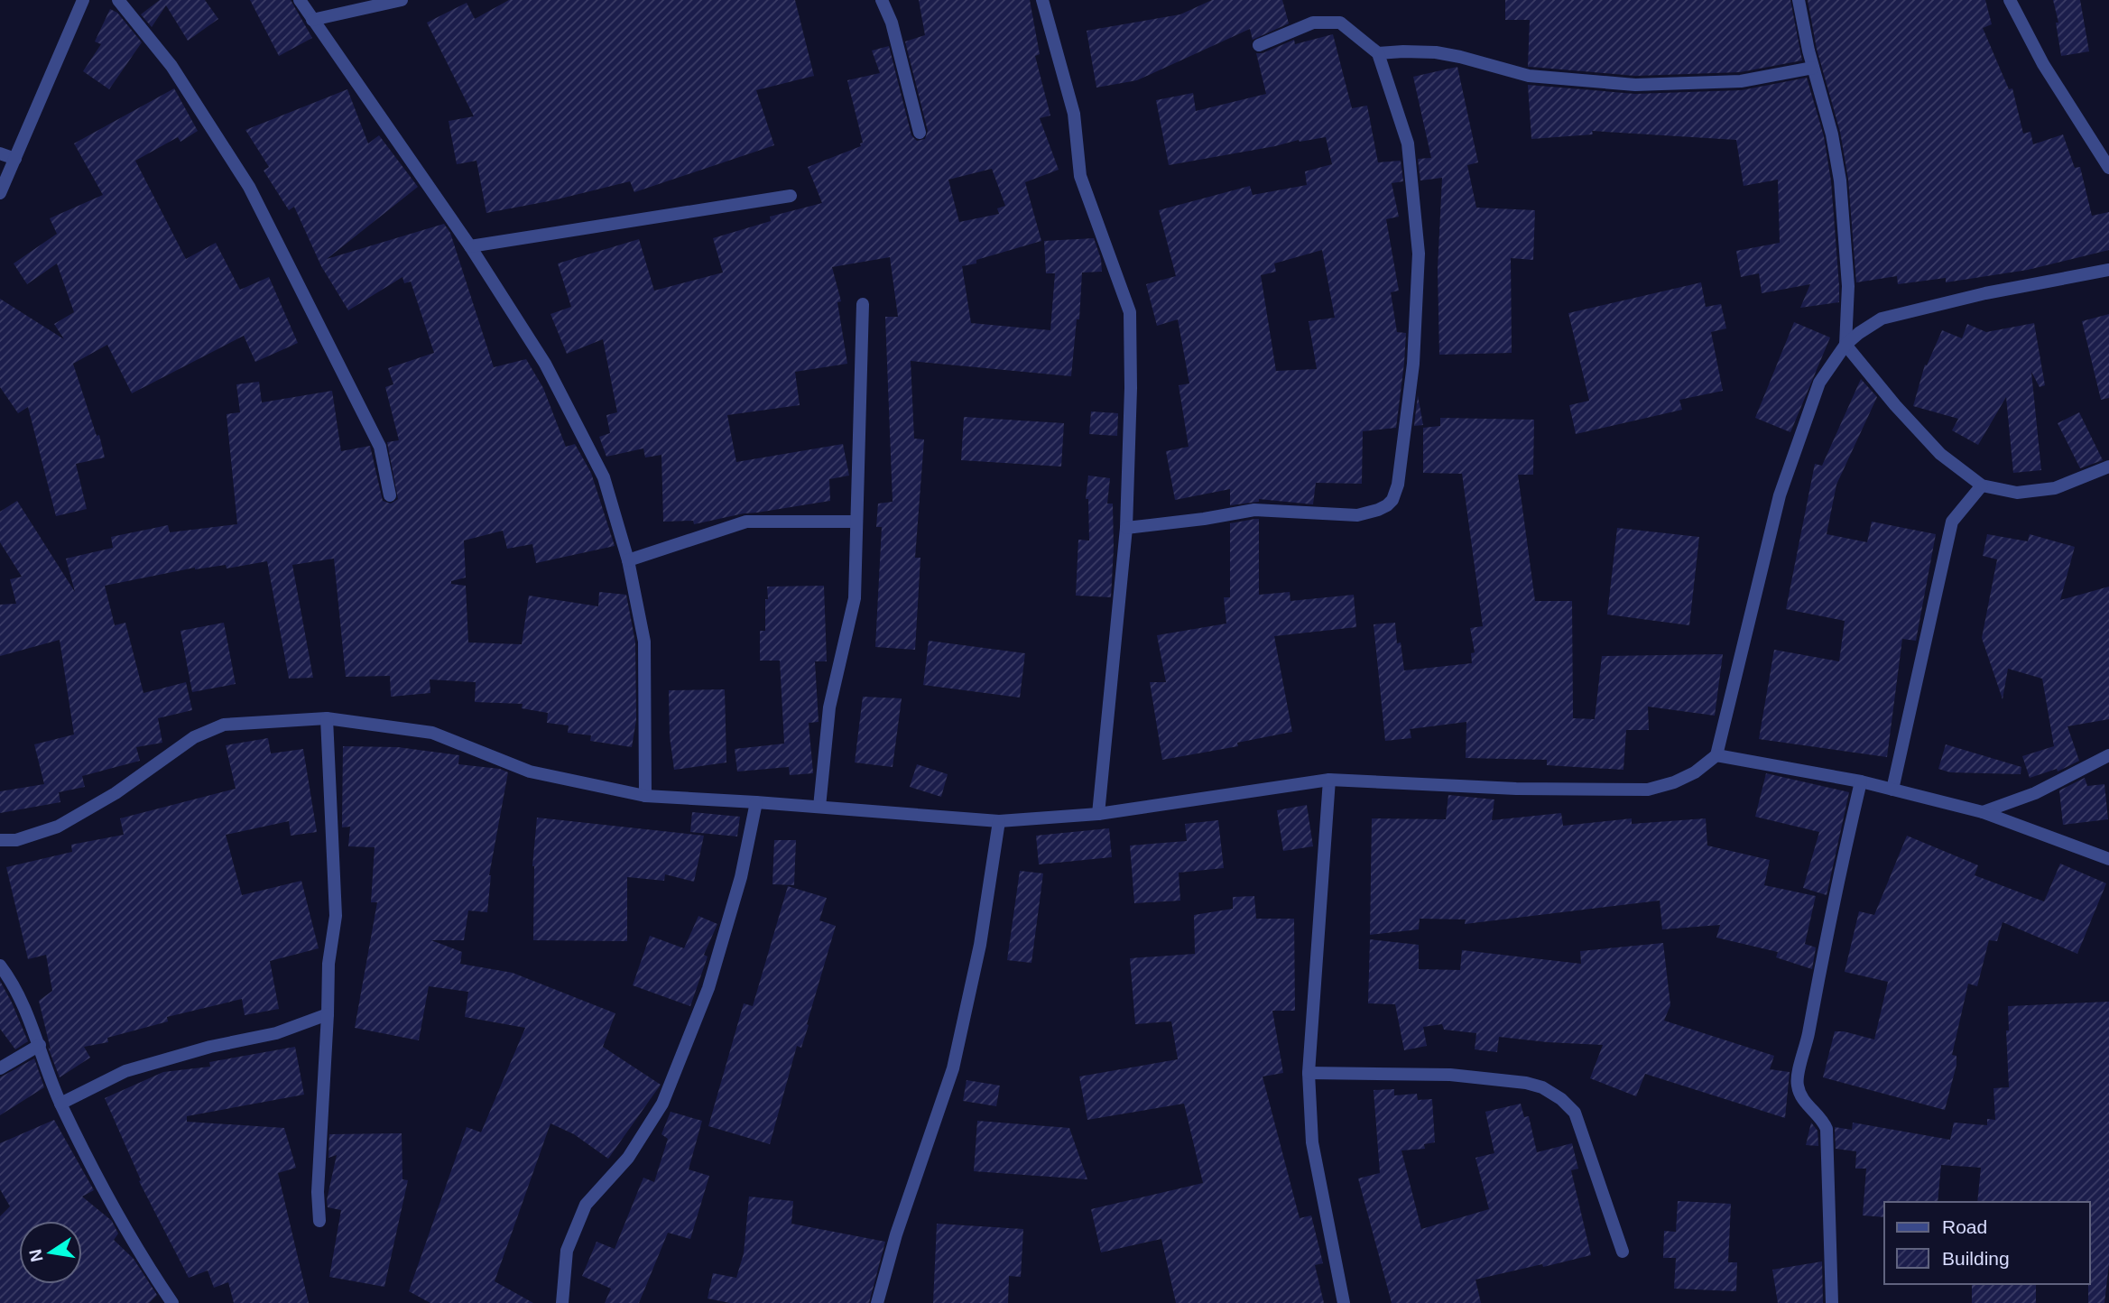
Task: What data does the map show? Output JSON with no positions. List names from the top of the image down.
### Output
{
  "legend": ["Road", "Building"],
  "north": "left"
}
